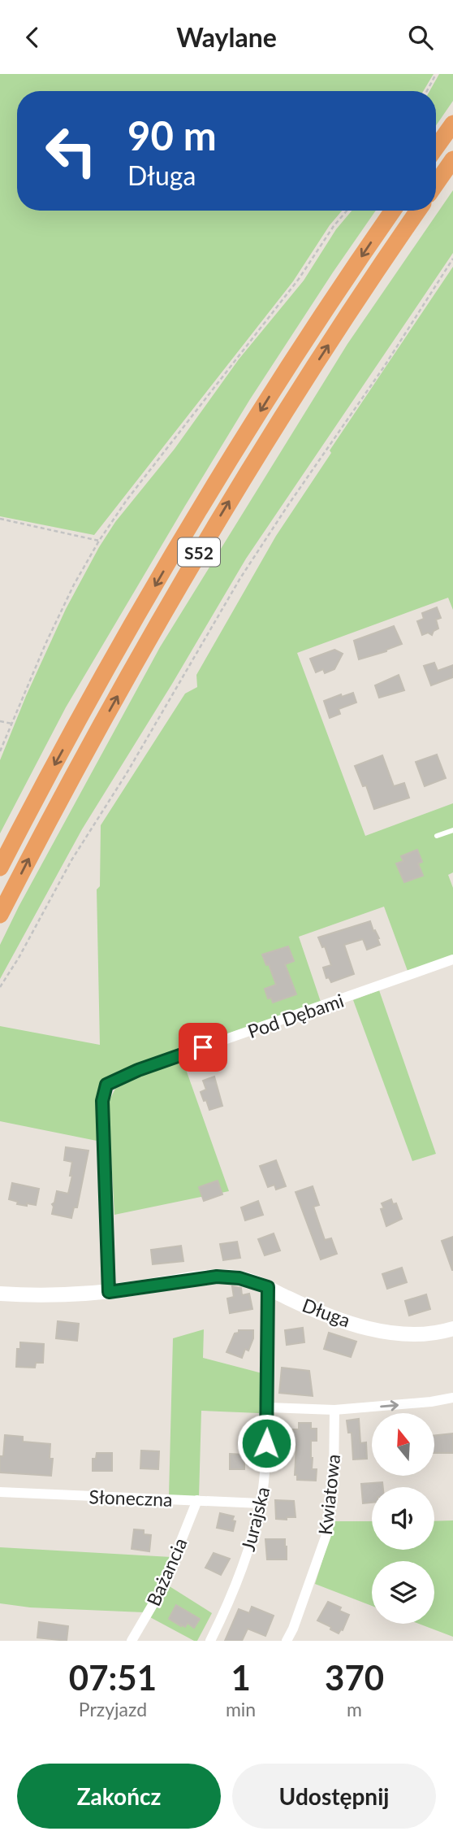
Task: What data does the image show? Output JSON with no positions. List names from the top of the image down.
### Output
{
  "streets": {
    "highway": ["S52"],
    "street": [
      "Pod Dębami",
      "Długa",
      "Kwiatowa",
      "Słoneczna",
      "Jurajska",
      "Bażancia"
    ]
  },
  "crossings": [
    ["Pod Dębami", "Długa"],
    ["Długa", "Jurajska"],
    ["Słoneczna", "Jurajska"],
    ["Słoneczna", "Bażancia"]
  ],
  "north": "top",
  "page": {
    "header": "Waylane",
    "turn": ["90 m", "Długa"],
    "eta": [
      "07:51",
      "Przyjazd",
      "1",
      "min",
      "370",
      "m"
    ],
    "buttons": ["Zakończ", "Udostępnij"]
  }
}
